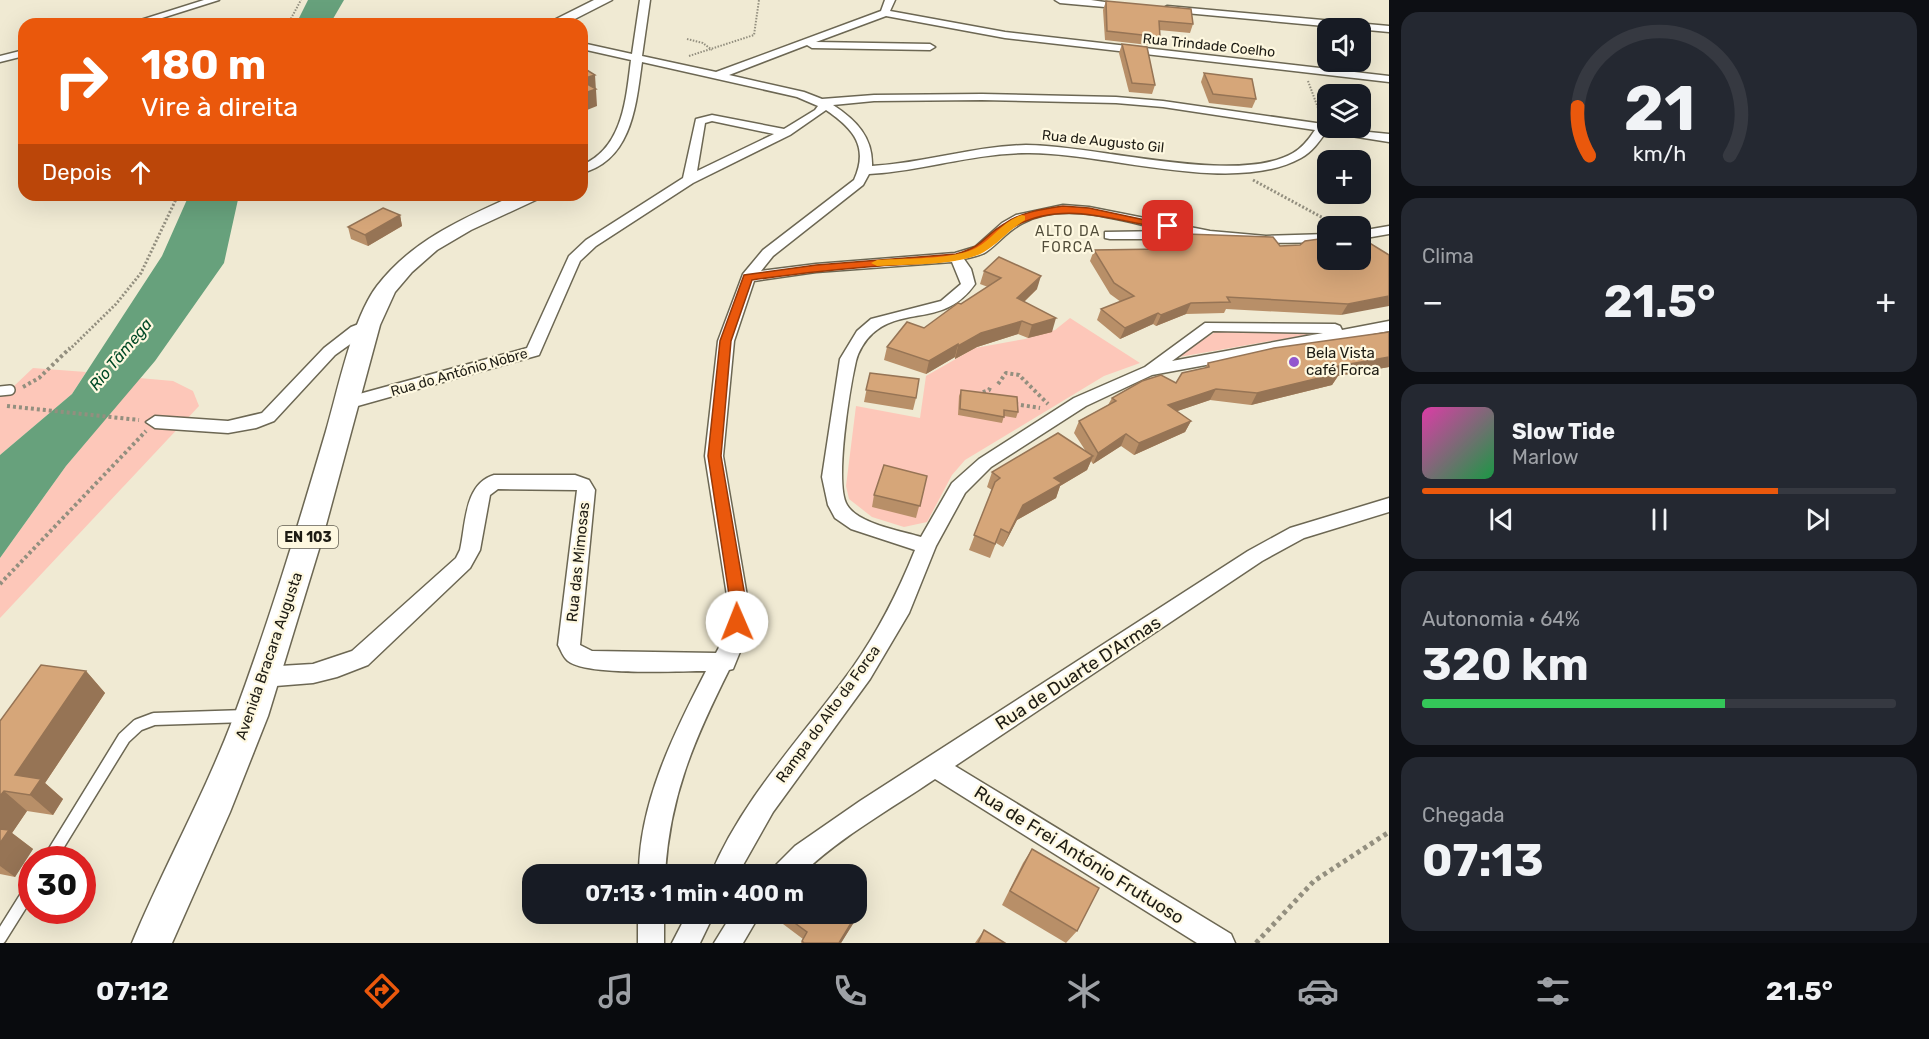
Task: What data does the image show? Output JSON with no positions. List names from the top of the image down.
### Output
{
  "streets": {
    "main road": ["EN 103", "Avenida Bracara Augusta"],
    "street": [
      "Rua Trindade Coelho",
      "Rua de Augusto Gil",
      "Rua do António Nobre",
      "Rua das Mimosas",
      "Rua de Duarte D'Armas",
      "Rampa do Alto da Forca",
      "Rua de Frei António Frutuoso"
    ]
  },
  "crossings": [
    ["Rua do António Nobre", "Avenida Bracara Augusta"],
    ["Rua das Mimosas", "Avenida Bracara Augusta"],
    ["Rua de Duarte D'Armas", "Rua de Frei António Frutuoso"]
  ],
  "districts": ["ALTO DA FORCA"],
  "water": ["Rio Tâmega"],
  "places": ["Bela Vista café Forca"],
  "page": {
    "map_buttons": ["+", "−"],
    "turn": ["180 m", "Vire à direita"],
    "then": "Depois",
    "tile": [
      "Clima",
      ["Autonomia · 64%", "320 km"],
      ["Chegada", "07:13"]
    ],
    "heat": ["−", "21.5°", "+"],
    "song": ["Slow Tide", "Marlow"],
    "limit": "30",
    "trip": "07:13 · 1 min · 400 m",
    "tabs": ["07:12", "21.5°"],
    "gauge": ["21", "km/h"]
  }
}
